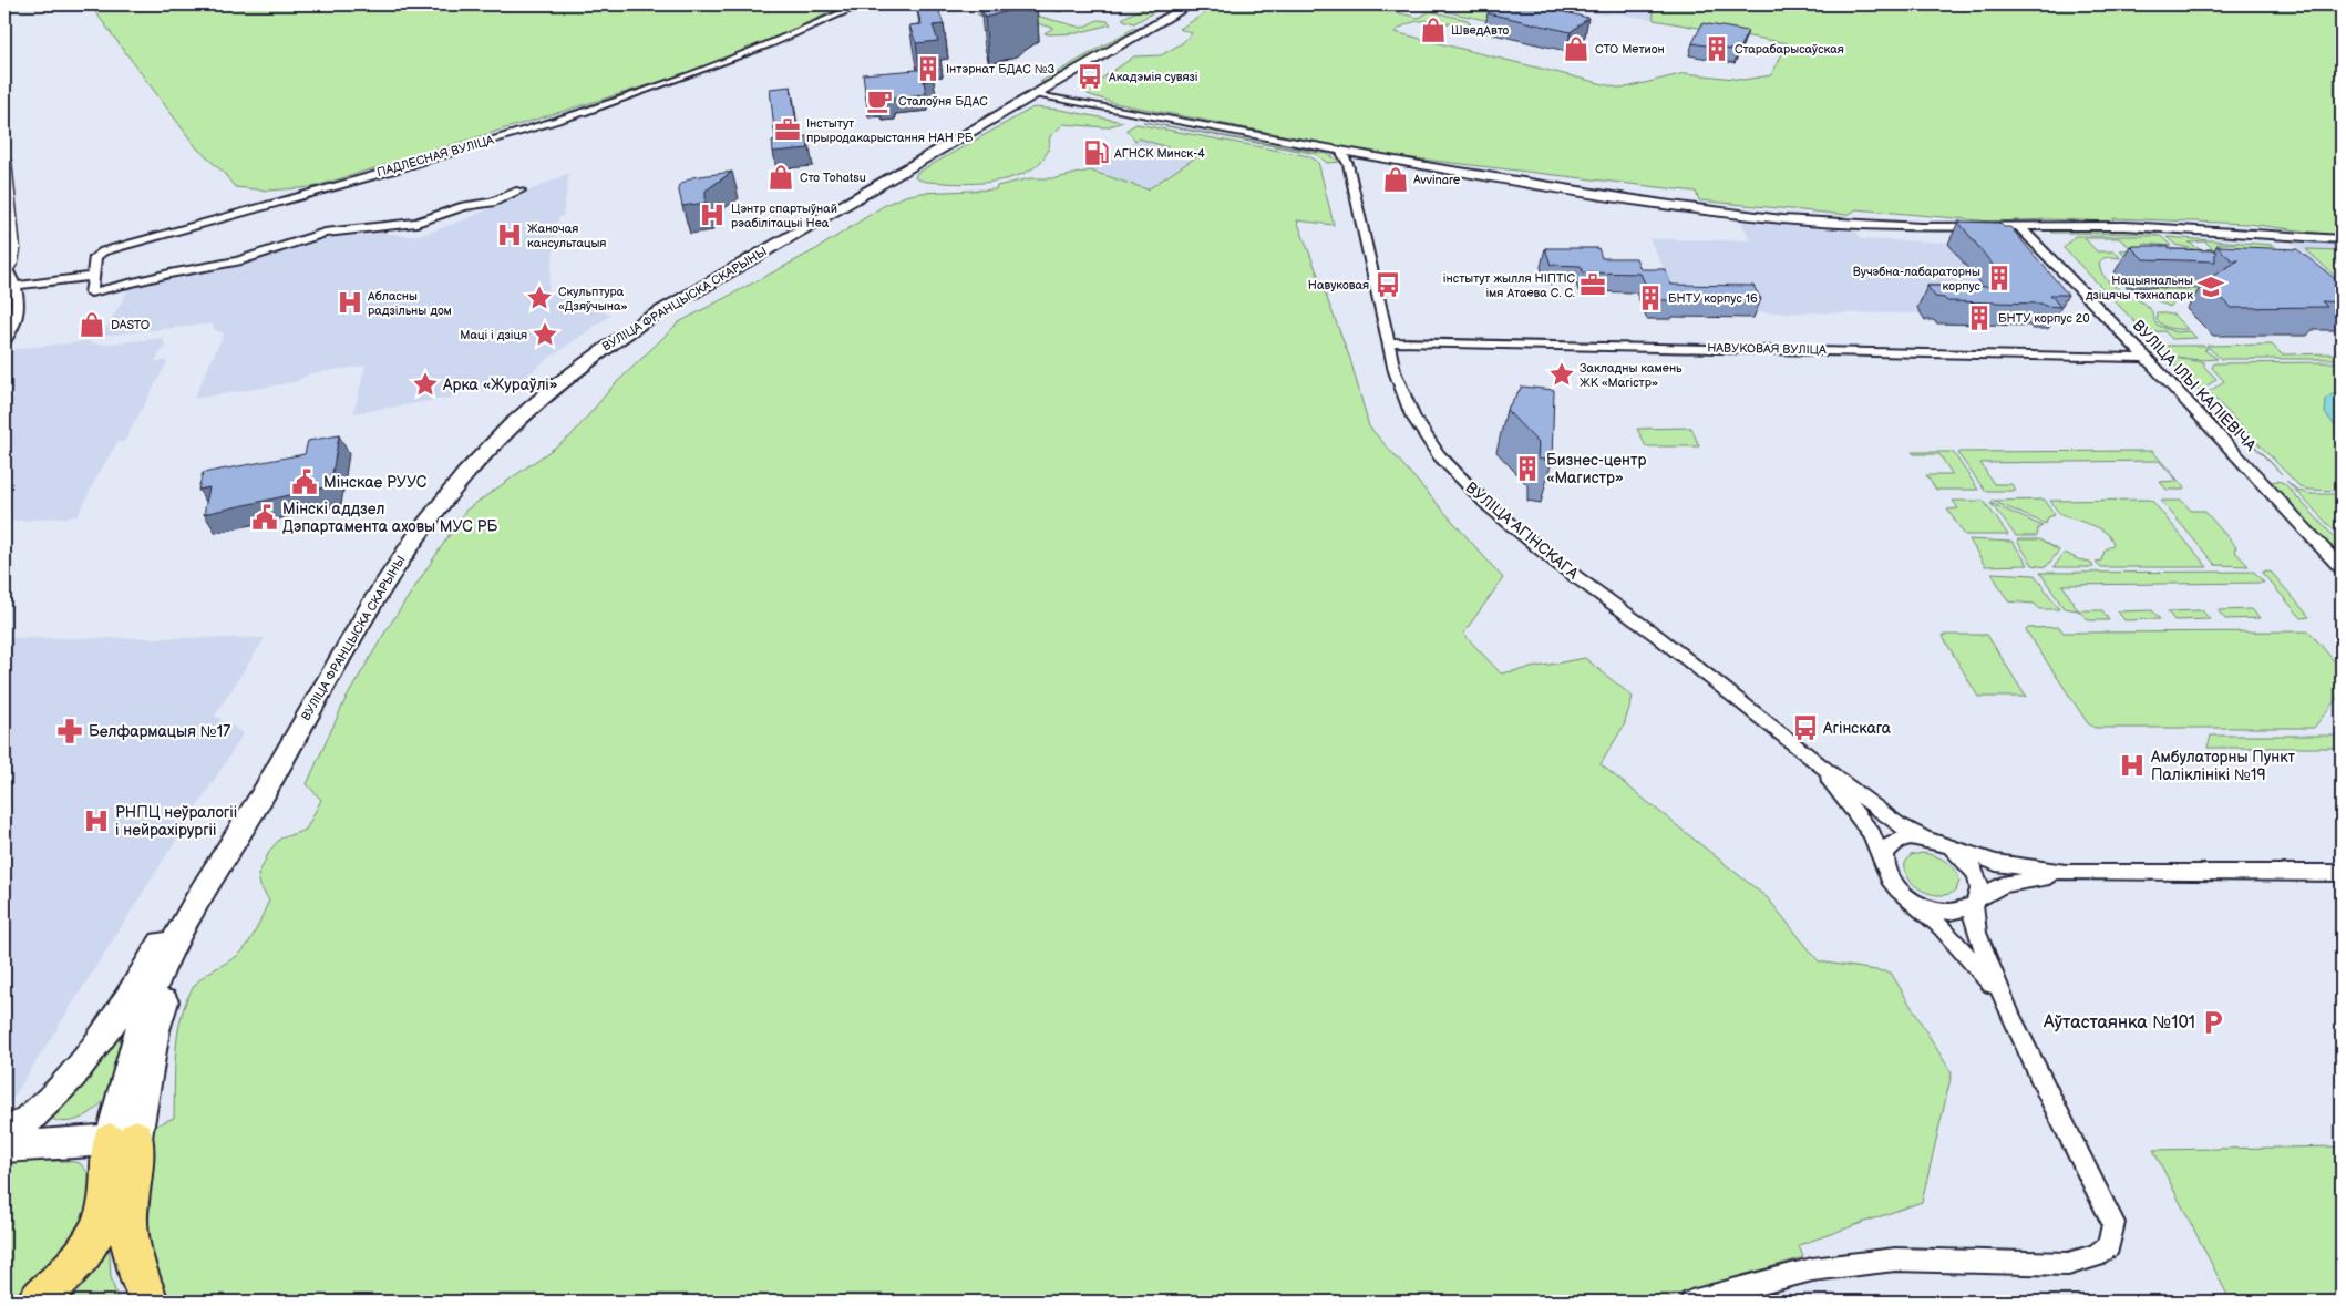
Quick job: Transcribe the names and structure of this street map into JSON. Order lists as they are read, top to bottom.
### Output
{
  "streets": {
    "main road": ["ВУЛІЦА ФРАНЦЫСКА СКАРЫНЫ"],
    "street": [
      "ПАДЛЕСНАЯ ВУЛІЦА",
      "НАВУКОВАЯ ВУЛІЦА",
      "ВУЛІЦА ІЛЬІ КАПІЕВІЧА",
      "ВУЛІЦА АГІНСКАГА"
    ]
  },
  "crossings": [
    ["НАВУКОВАЯ ВУЛІЦА", "ВУЛІЦА ІЛЬІ КАПІЕВІЧА"],
    ["НАВУКОВАЯ ВУЛІЦА", "ВУЛІЦА АГІНСКАГА"]
  ],
  "places": {
    "shop": [
      "ШведАвто",
      "СТО Метион",
      "Сто Tohatsu",
      "Avvinare",
      "DASTO"
    ],
    "building": [
      "Старабарысаўская",
      "Інтэрнат БДАС №3",
      "Вучэбна-лабараторны корпус",
      "БНТУ корпус 16",
      "БНТУ корпус 20",
      "Бизнес-центр «Магистр»"
    ],
    "bus stop": ["Акадэмія сувязі", "Навуковая", "Агінскага"],
    "cafe": ["Сталоўня БДАС"],
    "office": ["Інстытут прыродакарыстання НАН РБ", "інстытут жылля НІПТІС імя Атаева С. С."],
    "fuel station": ["АГНСК Минск-4"],
    "hospital": [
      "Цэнтр спартыўнай рэабілітацыі Неа",
      "Жаночая кансультацыя",
      "Абласны радзільны дом",
      "Амбулаторны Пункт Паліклінікі №19",
      "РНПЦ неўралогіі і нейрахірургіі"
    ],
    "school or university": ["Нацыянальны дзіцячы тэхнапарк"],
    "place": [
      "Скульптура «Дзяўчына»",
      "Маці і дзіця",
      "Закладны камень ЖК «Магістр»",
      "Арка «Жураўлі»"
    ],
    "public building": ["Мінскае РУУС", "Мінскі аддзел Дэпартамента аховы МУС РБ"],
    "pharmacy": ["Белфармацыя №17"],
    "parking": ["Аўтастаянка №101"]
  }
}
